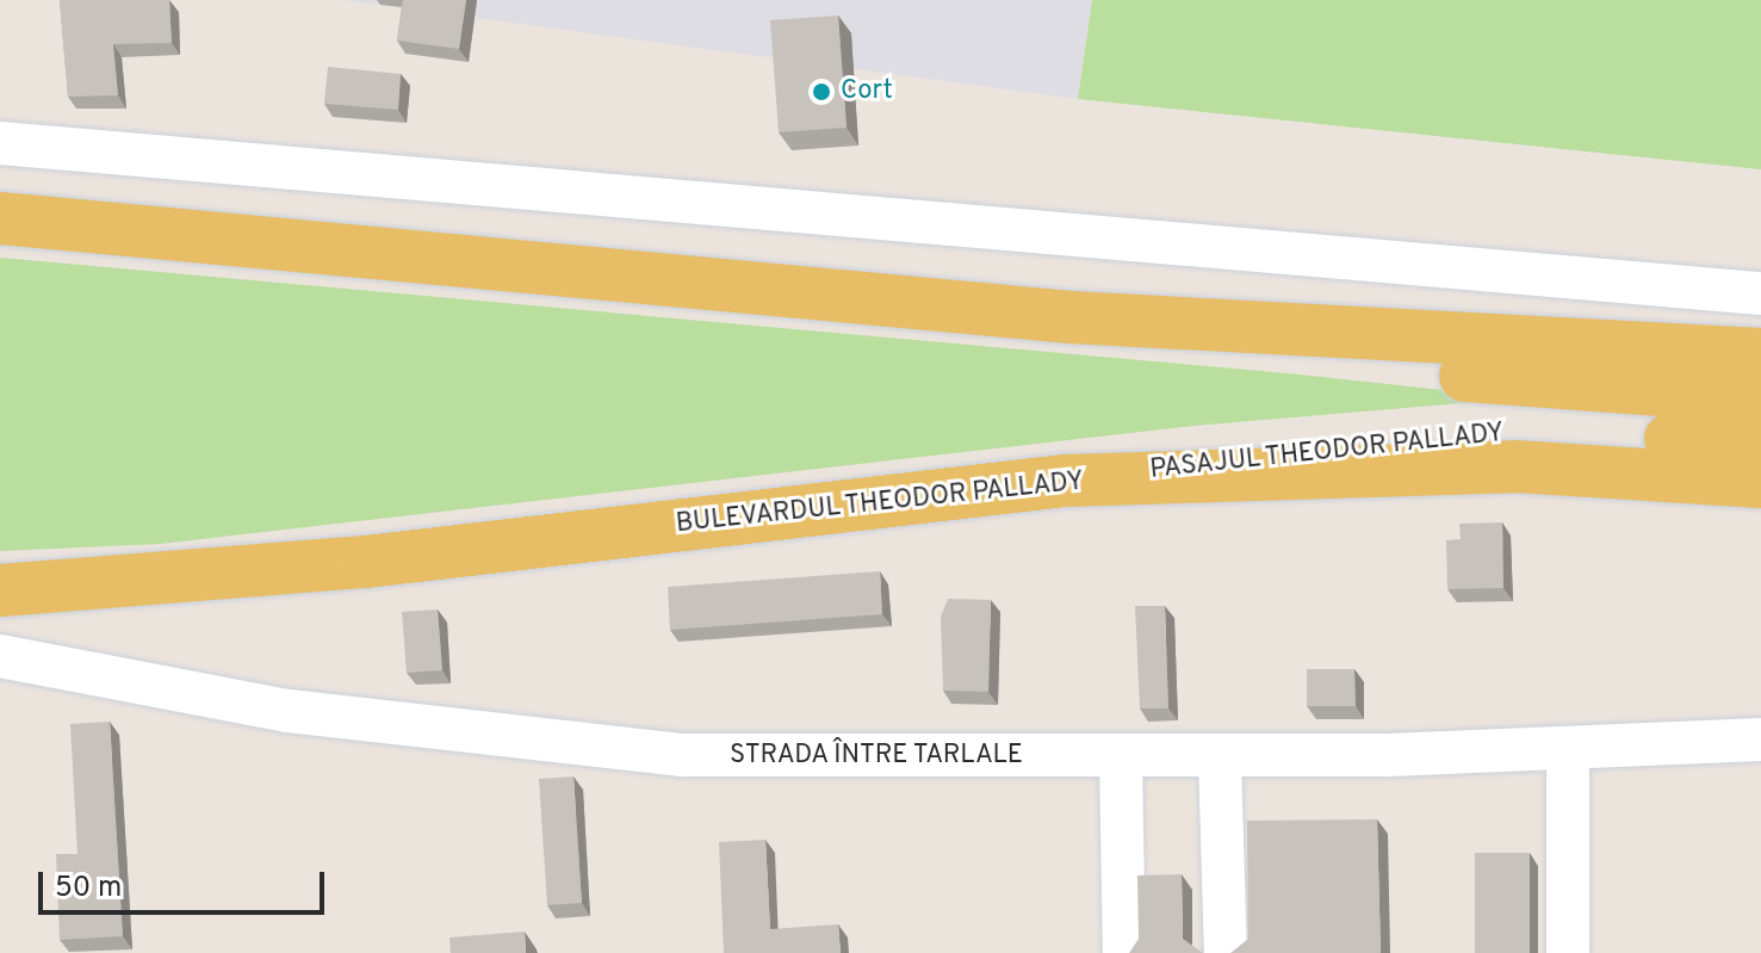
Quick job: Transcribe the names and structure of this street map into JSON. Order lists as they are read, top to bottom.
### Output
{
  "streets": {
    "main road": ["PASAJUL THEODOR PALLADY", "BULEVARDUL THEODOR PALLADY"],
    "street": ["STRADA ÎNTRE TARLALE"]
  },
  "crossings": [
    ["PASAJUL THEODOR PALLADY", "BULEVARDUL THEODOR PALLADY"]
  ],
  "places": ["Cort"],
  "scale_bar": "50 m"
}
